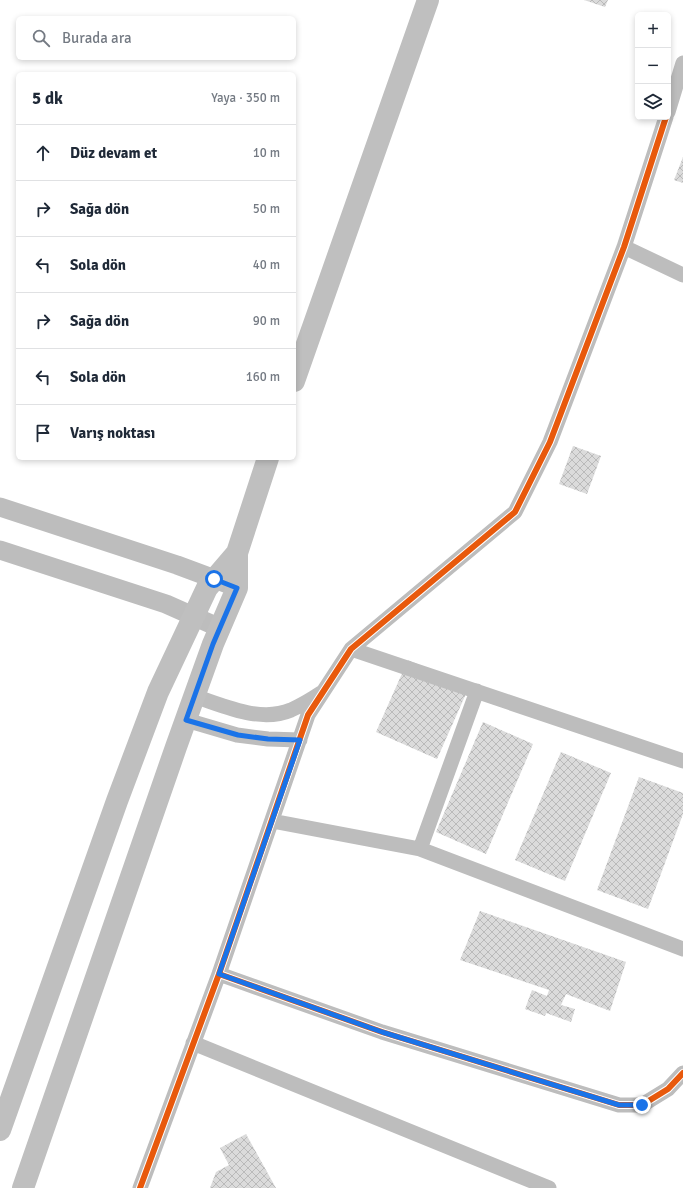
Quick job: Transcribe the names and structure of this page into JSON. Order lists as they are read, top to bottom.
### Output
{
  "page": {
    "map_buttons": ["+", "−"],
    "search": "Burada ara",
    "heading": ["5 dk", "Yaya · 350 m"],
    "list": [
      ["Düz devam et", "10 m"],
      ["Sağa dön", "50 m"],
      ["Sola dön", "40 m"],
      ["Sağa dön", "90 m"],
      ["Sola dön", "160 m"],
      "Varış noktası"
    ]
  }
}
